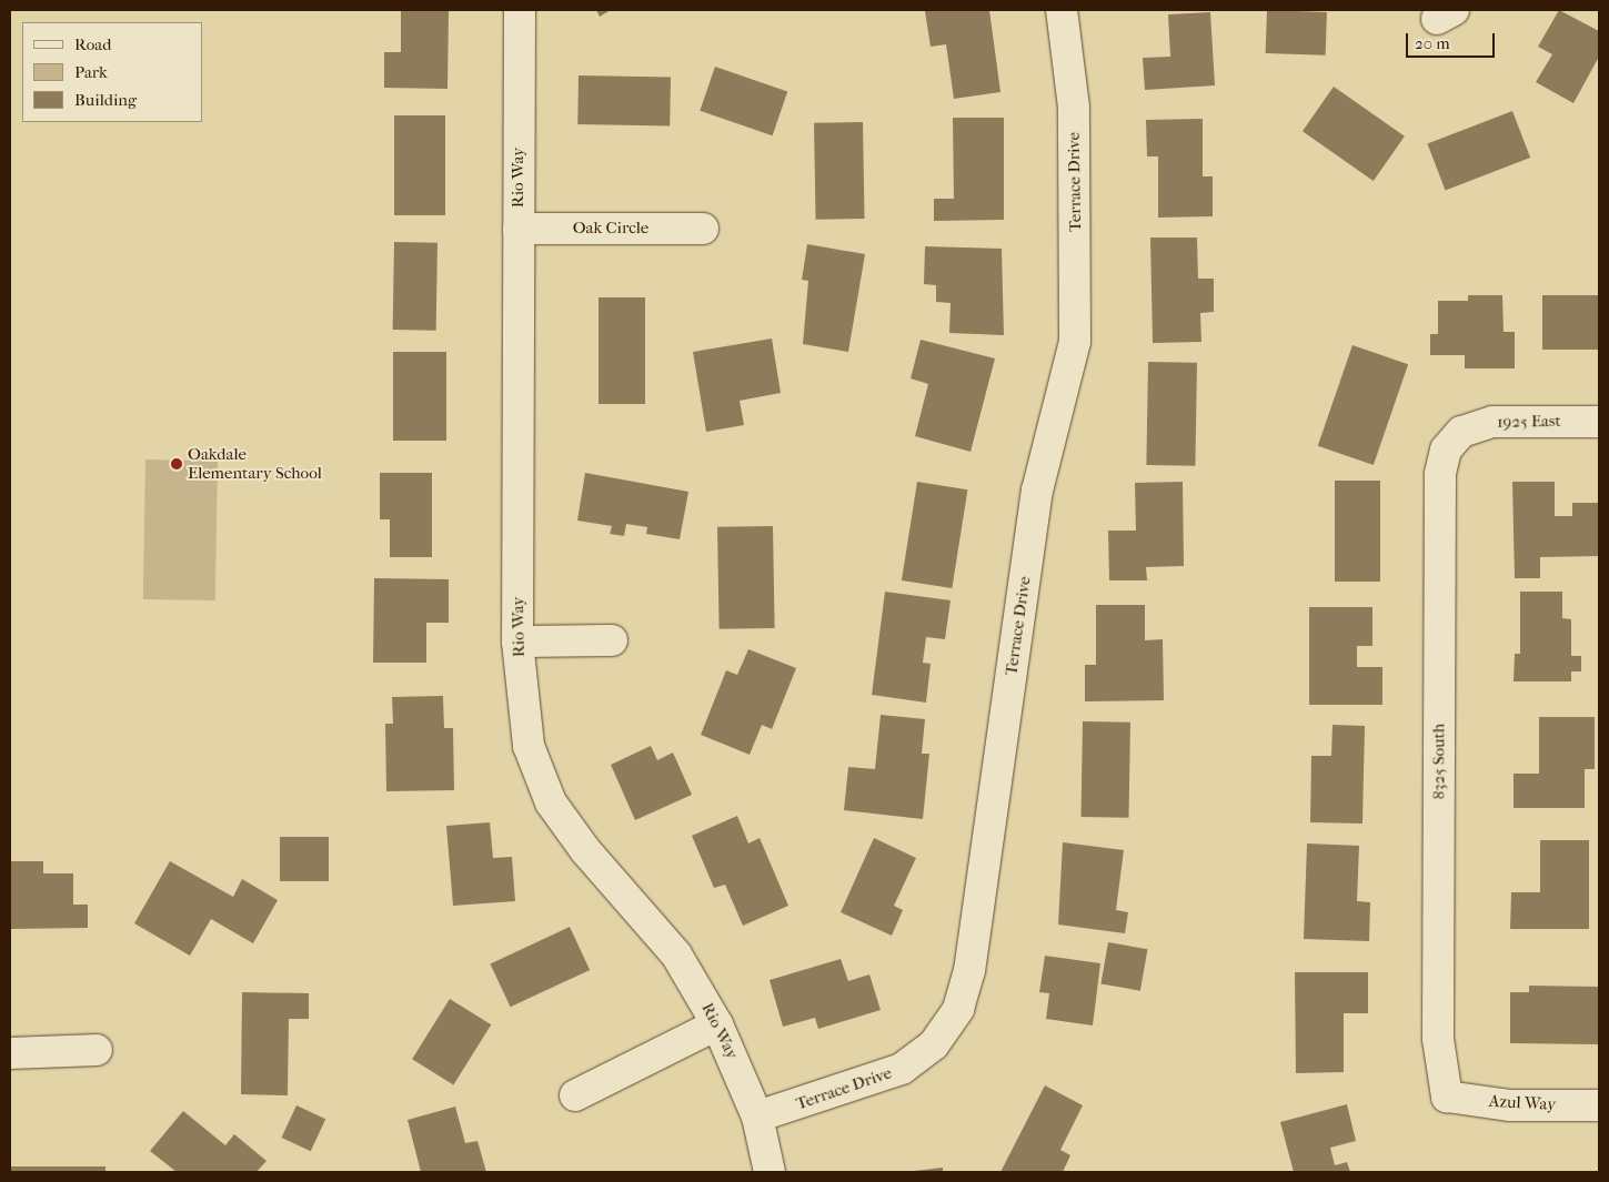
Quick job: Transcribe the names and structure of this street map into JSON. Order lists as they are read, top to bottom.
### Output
{
  "streets": {
    "street": [
      "Rio Way",
      "Terrace Drive",
      "Oak Circle",
      "1925 East",
      "8325 South",
      "Azul Way"
    ]
  },
  "crossings": [
    ["Rio Way", "Terrace Drive"],
    ["Rio Way", "Oak Circle"],
    ["1925 East", "8325 South"],
    ["8325 South", "Azul Way"]
  ],
  "places": ["Oakdale Elementary School"],
  "legend": ["Road", "Park", "Building"],
  "scale_bar": "20 m"
}
